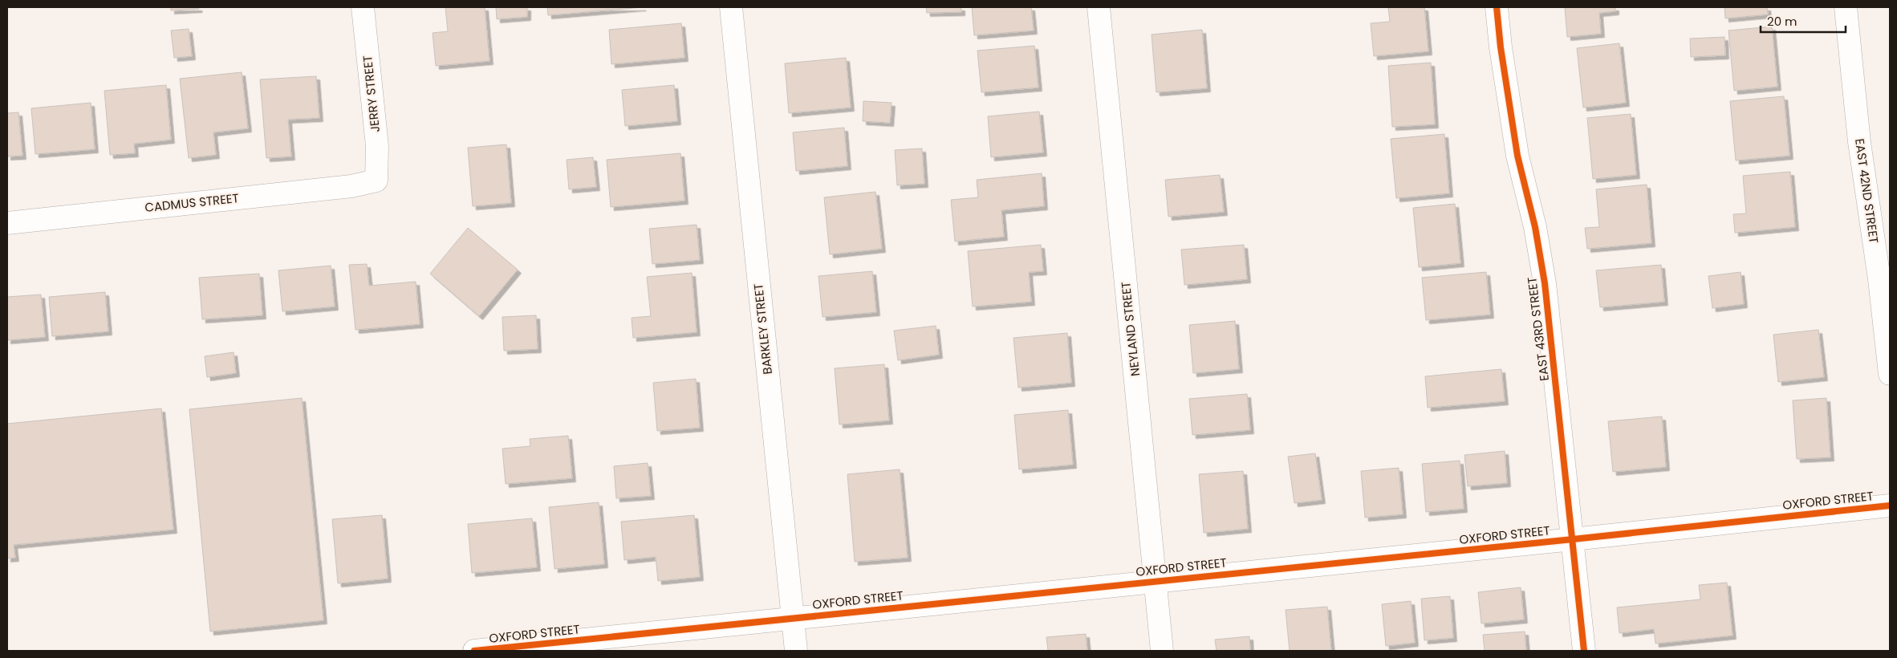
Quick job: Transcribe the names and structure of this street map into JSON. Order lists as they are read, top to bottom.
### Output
{
  "streets": {
    "street": [
      "JERRY STREET",
      "EAST 42ND STREET",
      "CADMUS STREET",
      "BARKLEY STREET",
      "NEYLAND STREET",
      "EAST 43RD STREET",
      "OXFORD STREET"
    ]
  },
  "crossings": [
    ["JERRY STREET", "CADMUS STREET"],
    ["BARKLEY STREET", "OXFORD STREET"],
    ["NEYLAND STREET", "OXFORD STREET"],
    ["EAST 43RD STREET", "OXFORD STREET"]
  ],
  "scale_bar": "20 m"
}
